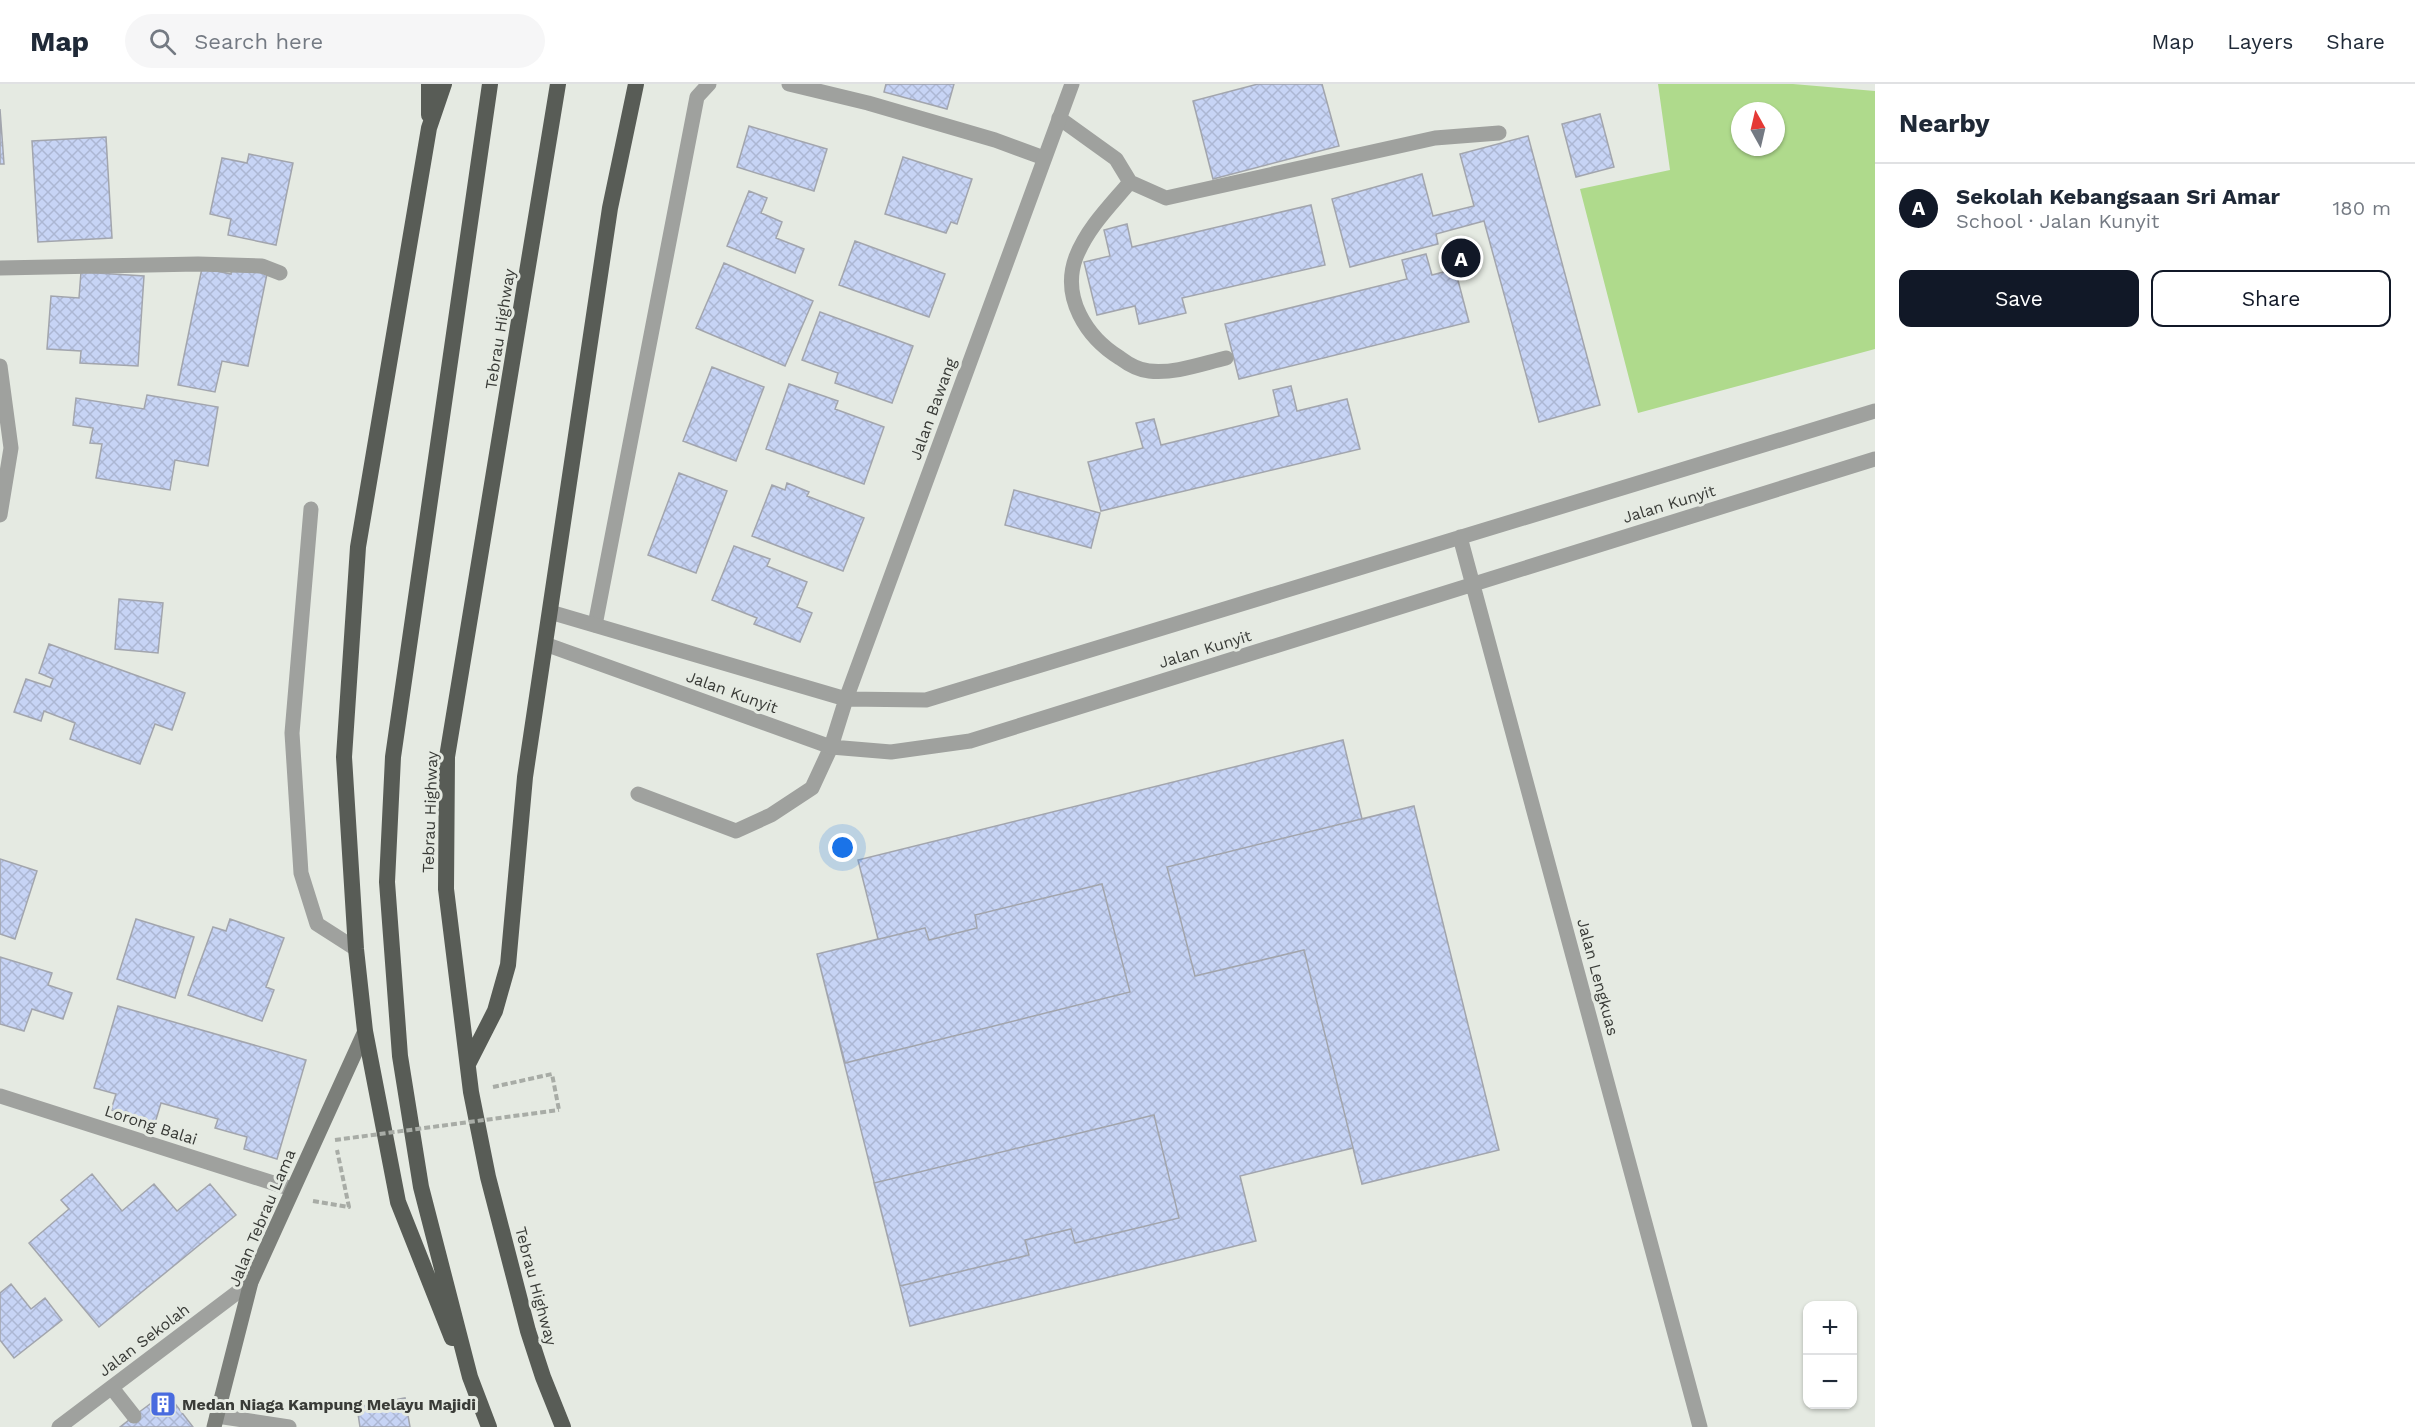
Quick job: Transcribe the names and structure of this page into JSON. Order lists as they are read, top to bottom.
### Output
{
  "streets": {
    "highway": ["Tebrau Highway"],
    "main road": ["Jalan Tebrau Lama"],
    "street": [
      "Jalan Bawang",
      "Jalan Kunyit",
      "Jalan Lengkuas",
      "Lorong Balai",
      "Jalan Sekolah"
    ]
  },
  "crossings": [
    ["Jalan Bawang", "Jalan Kunyit"],
    ["Jalan Kunyit", "Jalan Lengkuas"],
    ["Lorong Balai", "Jalan Tebrau Lama"],
    ["Jalan Tebrau Lama", "Jalan Sekolah"]
  ],
  "places": {
    "building": ["Medan Niaga Kampung Melayu Majidi"]
  },
  "north": "top",
  "page": {
    "header": "Map",
    "search": "Search here",
    "nav": ["Map", "Layers", "Share"],
    "heading": "Nearby",
    "list": [
      {
        "mark": "A",
        "name": "Sekolah Kebangsaan Sri Amar",
        "note": "School · Jalan Kunyit",
        "value": "180 m"
      }
    ],
    "pins": "A",
    "buttons": ["Save", "Share"],
    "map_buttons": ["+", "−"]
  }
}
